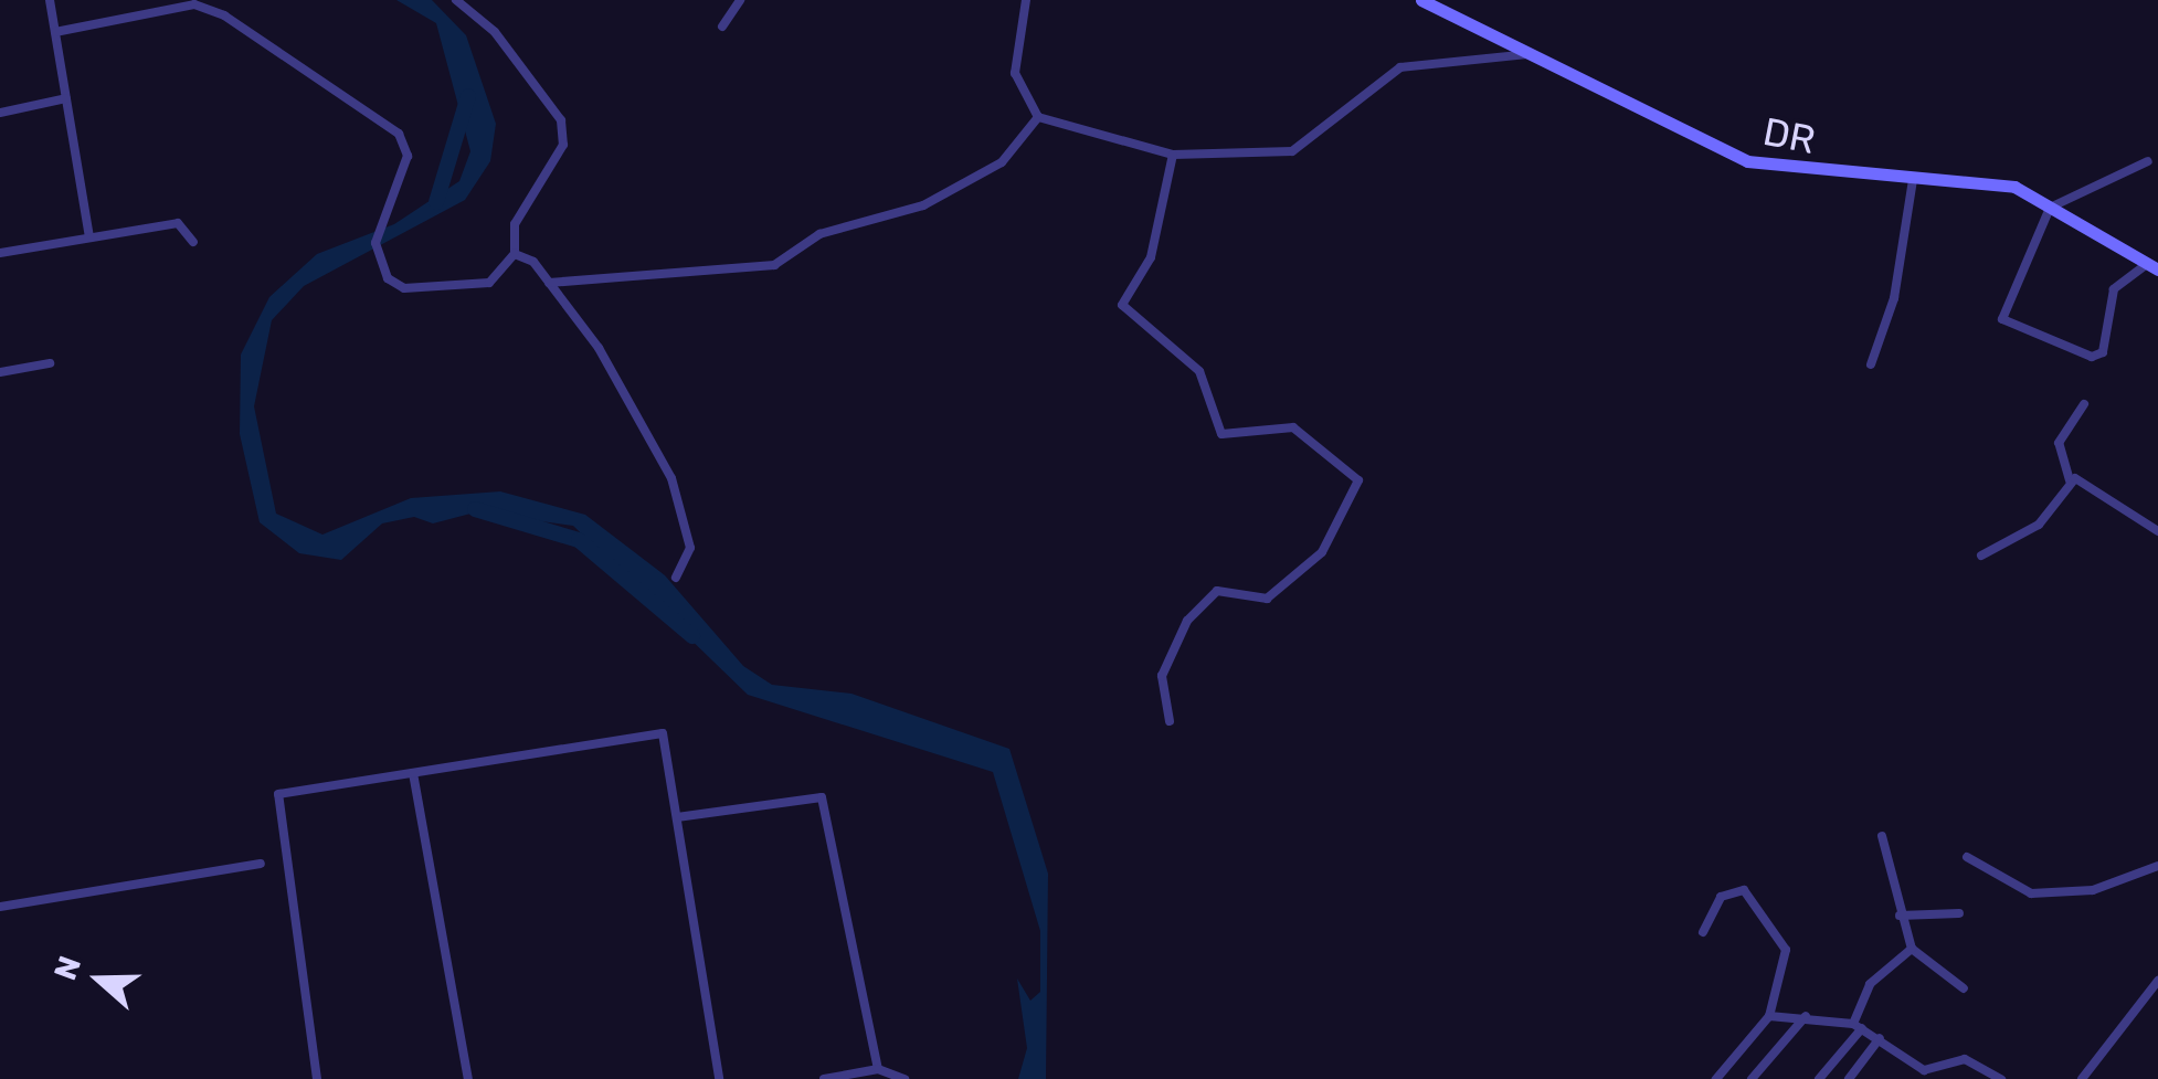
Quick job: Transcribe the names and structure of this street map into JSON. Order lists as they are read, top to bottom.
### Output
{
  "streets": {
    "main road": ["DR"]
  },
  "north": "left"
}
